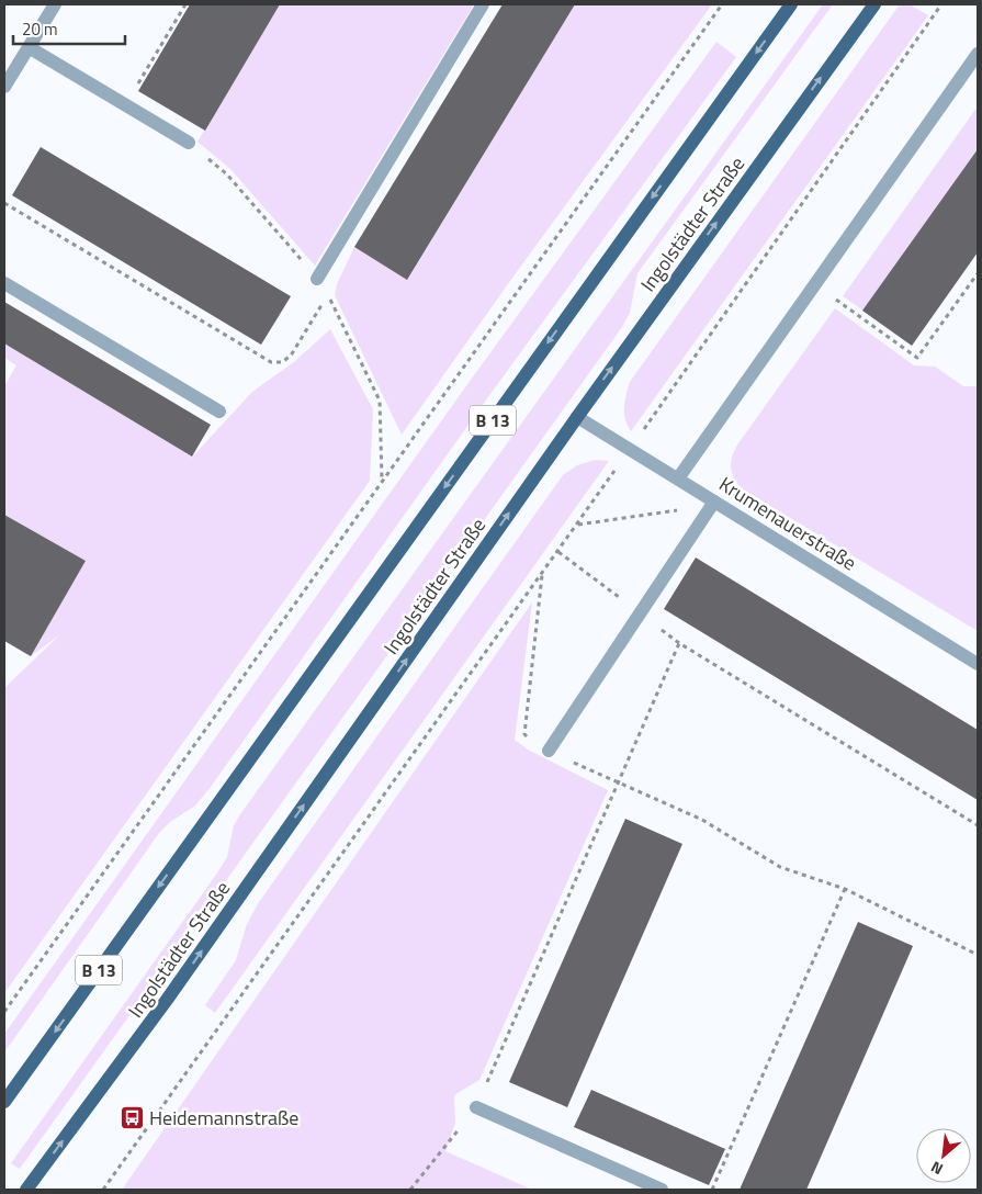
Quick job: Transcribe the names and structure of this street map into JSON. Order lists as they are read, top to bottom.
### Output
{
  "streets": {
    "main road": ["Ingolstädter Straße", "B 13"],
    "street": ["Krumenauerstraße"]
  },
  "crossings": [
    ["Ingolstädter Straße", "Krumenauerstraße"]
  ],
  "places": {
    "bus stop": ["Heidemannstraße"]
  },
  "scale_bar": "20 m",
  "north": "bottom left"
}
